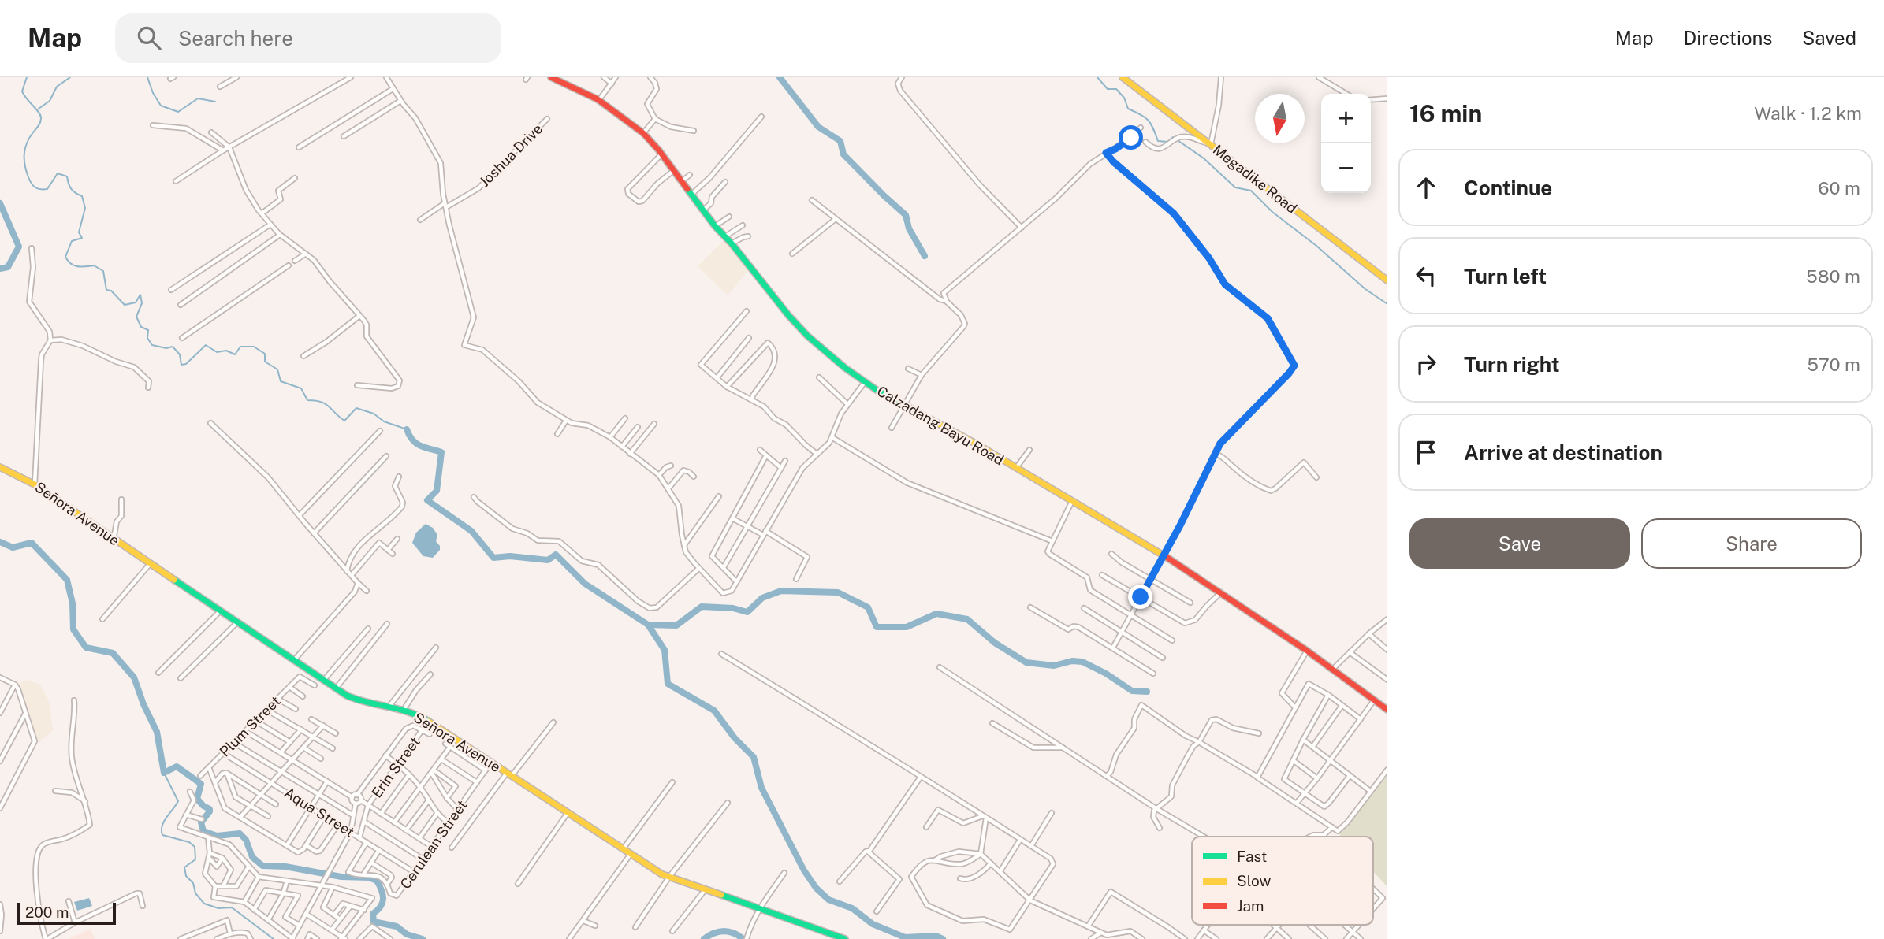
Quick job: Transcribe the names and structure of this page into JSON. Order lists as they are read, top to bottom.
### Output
{
  "streets": {
    "street": [
      "Joshua Drive",
      "Megadike Road",
      "Calzadang Bayu Road",
      "Señora Avenue",
      "Plum Street",
      "Erin Street",
      "Aqua Street",
      "Cerulean Street"
    ]
  },
  "crossings": [
    ["Plum Street", "Aqua Street"],
    ["Erin Street", "Aqua Street"],
    ["Aqua Street", "Cerulean Street"]
  ],
  "legend": ["Fast", "Slow", "Jam"],
  "scale_bar": "200 m",
  "north": "bottom",
  "page": {
    "header": "Map",
    "search": "Search here",
    "nav": ["Map", "Directions", "Saved"],
    "heading": ["16 min", "Walk · 1.2 km"],
    "map_buttons": ["+", "−"],
    "list": [
      ["Continue", "60 m"],
      ["Turn left", "580 m"],
      ["Turn right", "570 m"],
      "Arrive at destination"
    ],
    "buttons": ["Save", "Share"],
    "scale": "200 m"
  }
}
